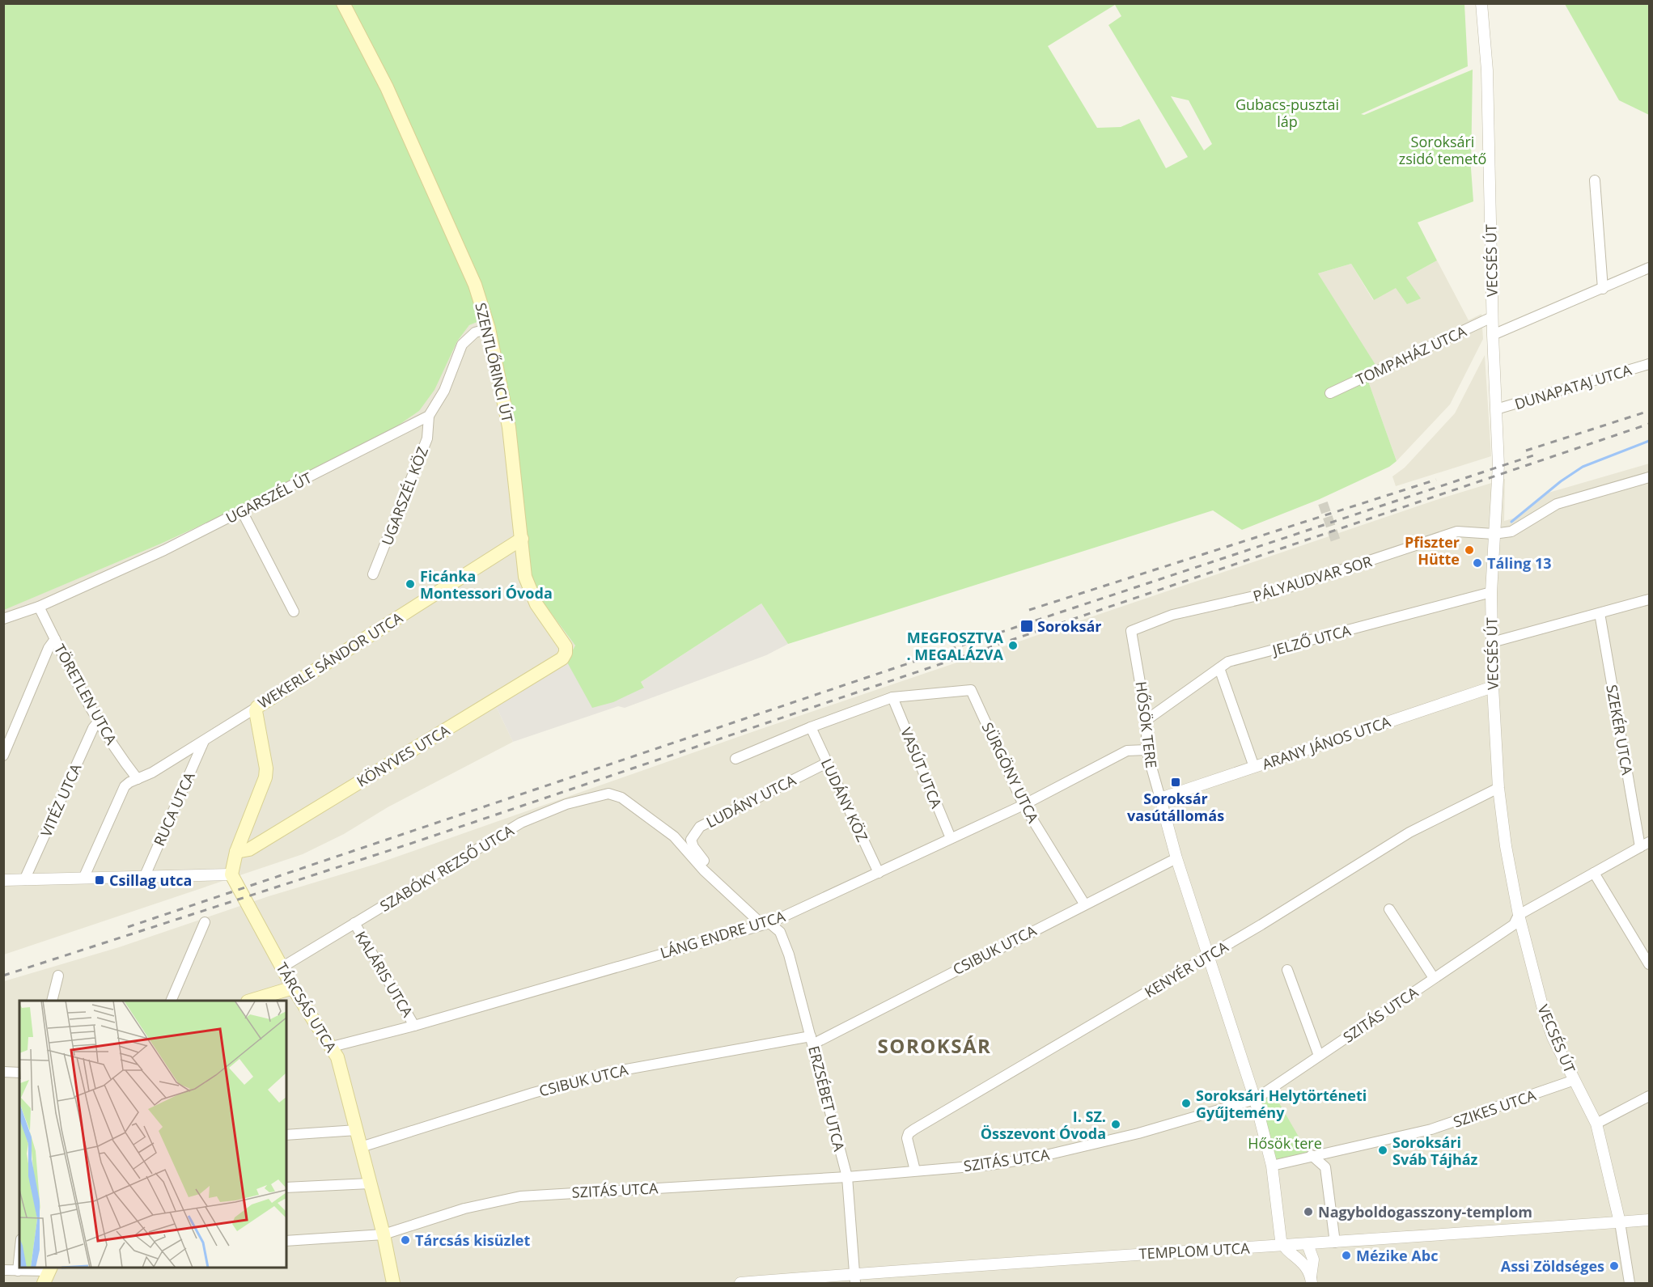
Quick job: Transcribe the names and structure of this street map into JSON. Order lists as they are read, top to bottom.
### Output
{
  "streets": {
    "main road": [
      "SZENTLŐRINCI ÚT",
      "WEKERLE SÁNDOR UTCA",
      "KÖNYVES UTCA",
      "TÁRCSÁS UTCA"
    ],
    "street": [
      "VECSÉS ÚT",
      "TOMPAHÁZ UTCA",
      "DUNAPATAJ UTCA",
      "UGARSZÉL KÖZ",
      "UGARSZÉL ÚT",
      "PÁLYAUDVAR SOR",
      "JELZŐ UTCA",
      "TÖRETLEN UTCA",
      "HŐSÖK TERE",
      "SZEKÉR UTCA",
      "ARANY JÁNOS UTCA",
      "VASÚT UTCA",
      "SÜRGÖNY UTCA",
      "VITÉZ UTCA",
      "LUDÁNY KÖZ",
      "LUDÁNY UTCA",
      "RUCA UTCA",
      "SZABÓKY REZSŐ UTCA",
      "LÁNG ENDRE UTCA",
      "CSIBUK UTCA",
      "KENYÉR UTCA",
      "KALÁRIS UTCA",
      "SZITÁS UTCA",
      "ERZSÉBET UTCA",
      "SZIKES UTCA",
      "TEMPLOM UTCA"
    ]
  },
  "crossings": [
    ["VECSÉS ÚT", "TOMPAHÁZ UTCA"],
    ["VECSÉS ÚT", "DUNAPATAJ UTCA"],
    ["VECSÉS ÚT", "PÁLYAUDVAR SOR"],
    ["VECSÉS ÚT", "JELZŐ UTCA"],
    ["VECSÉS ÚT", "ARANY JÁNOS UTCA"],
    ["VECSÉS ÚT", "KENYÉR UTCA"],
    ["VECSÉS ÚT", "SZITÁS UTCA"],
    ["VECSÉS ÚT", "SZIKES UTCA"],
    ["VECSÉS ÚT", "TEMPLOM UTCA"],
    ["SZENTLŐRINCI ÚT", "WEKERLE SÁNDOR UTCA"],
    ["SZENTLŐRINCI ÚT", "KÖNYVES UTCA"],
    ["UGARSZÉL KÖZ", "UGARSZÉL ÚT"],
    ["UGARSZÉL ÚT", "TÖRETLEN UTCA"],
    ["PÁLYAUDVAR SOR", "HŐSÖK TERE"],
    ["JELZŐ UTCA", "HŐSÖK TERE"],
    ["WEKERLE SÁNDOR UTCA", "TÖRETLEN UTCA"],
    ["WEKERLE SÁNDOR UTCA", "RUCA UTCA"],
    ["TÖRETLEN UTCA", "VITÉZ UTCA"],
    ["HŐSÖK TERE", "ARANY JÁNOS UTCA"],
    ["HŐSÖK TERE", "LÁNG ENDRE UTCA"],
    ["HŐSÖK TERE", "CSIBUK UTCA"],
    ["HŐSÖK TERE", "KENYÉR UTCA"],
    ["HŐSÖK TERE", "SZITÁS UTCA"],
    ["HŐSÖK TERE", "SZIKES UTCA"],
    ["HŐSÖK TERE", "TEMPLOM UTCA"],
    ["SZEKÉR UTCA", "SZITÁS UTCA"],
    ["VASÚT UTCA", "SÜRGÖNY UTCA"],
    ["VASÚT UTCA", "LÁNG ENDRE UTCA"],
    ["SÜRGÖNY UTCA", "LÁNG ENDRE UTCA"],
    ["SÜRGÖNY UTCA", "CSIBUK UTCA"],
    ["LUDÁNY KÖZ", "LUDÁNY UTCA"],
    ["LUDÁNY KÖZ", "LÁNG ENDRE UTCA"],
    ["LUDÁNY UTCA", "ERZSÉBET UTCA"],
    ["SZABÓKY REZSŐ UTCA", "KALÁRIS UTCA"],
    ["SZABÓKY REZSŐ UTCA", "TÁRCSÁS UTCA"],
    ["SZABÓKY REZSŐ UTCA", "ERZSÉBET UTCA"],
    ["LÁNG ENDRE UTCA", "KALÁRIS UTCA"],
    ["LÁNG ENDRE UTCA", "TÁRCSÁS UTCA"],
    ["LÁNG ENDRE UTCA", "ERZSÉBET UTCA"],
    ["CSIBUK UTCA", "TÁRCSÁS UTCA"],
    ["CSIBUK UTCA", "ERZSÉBET UTCA"],
    ["KENYÉR UTCA", "SZITÁS UTCA"],
    ["TÁRCSÁS UTCA", "SZITÁS UTCA"],
    ["SZITÁS UTCA", "ERZSÉBET UTCA"],
    ["ERZSÉBET UTCA", "TEMPLOM UTCA"]
  ],
  "districts": ["SOROKSÁR"],
  "parks": ["Gubacs-pusztai láp", "Soroksári zsidó temető", "Hősök tere"],
  "places": {
    "other": [
      "Pfiszter Hütte",
      "Táling 13",
      "Ficánka Montessori Óvoda",
      "MEGFOSZTVA . MEGALÁZVA",
      "Soroksári Helytörténeti Gyűjtemény",
      "I. SZ. Összevont Óvoda",
      "Soroksári Sváb Tájház",
      "Nagyboldogasszony-templom",
      "Tárcsás kisüzlet",
      "Mézike Abc",
      "Assi Zöldséges"
    ],
    "transit": ["Soroksár", "Soroksár vasútállomás", "Csillag utca"]
  }
}
